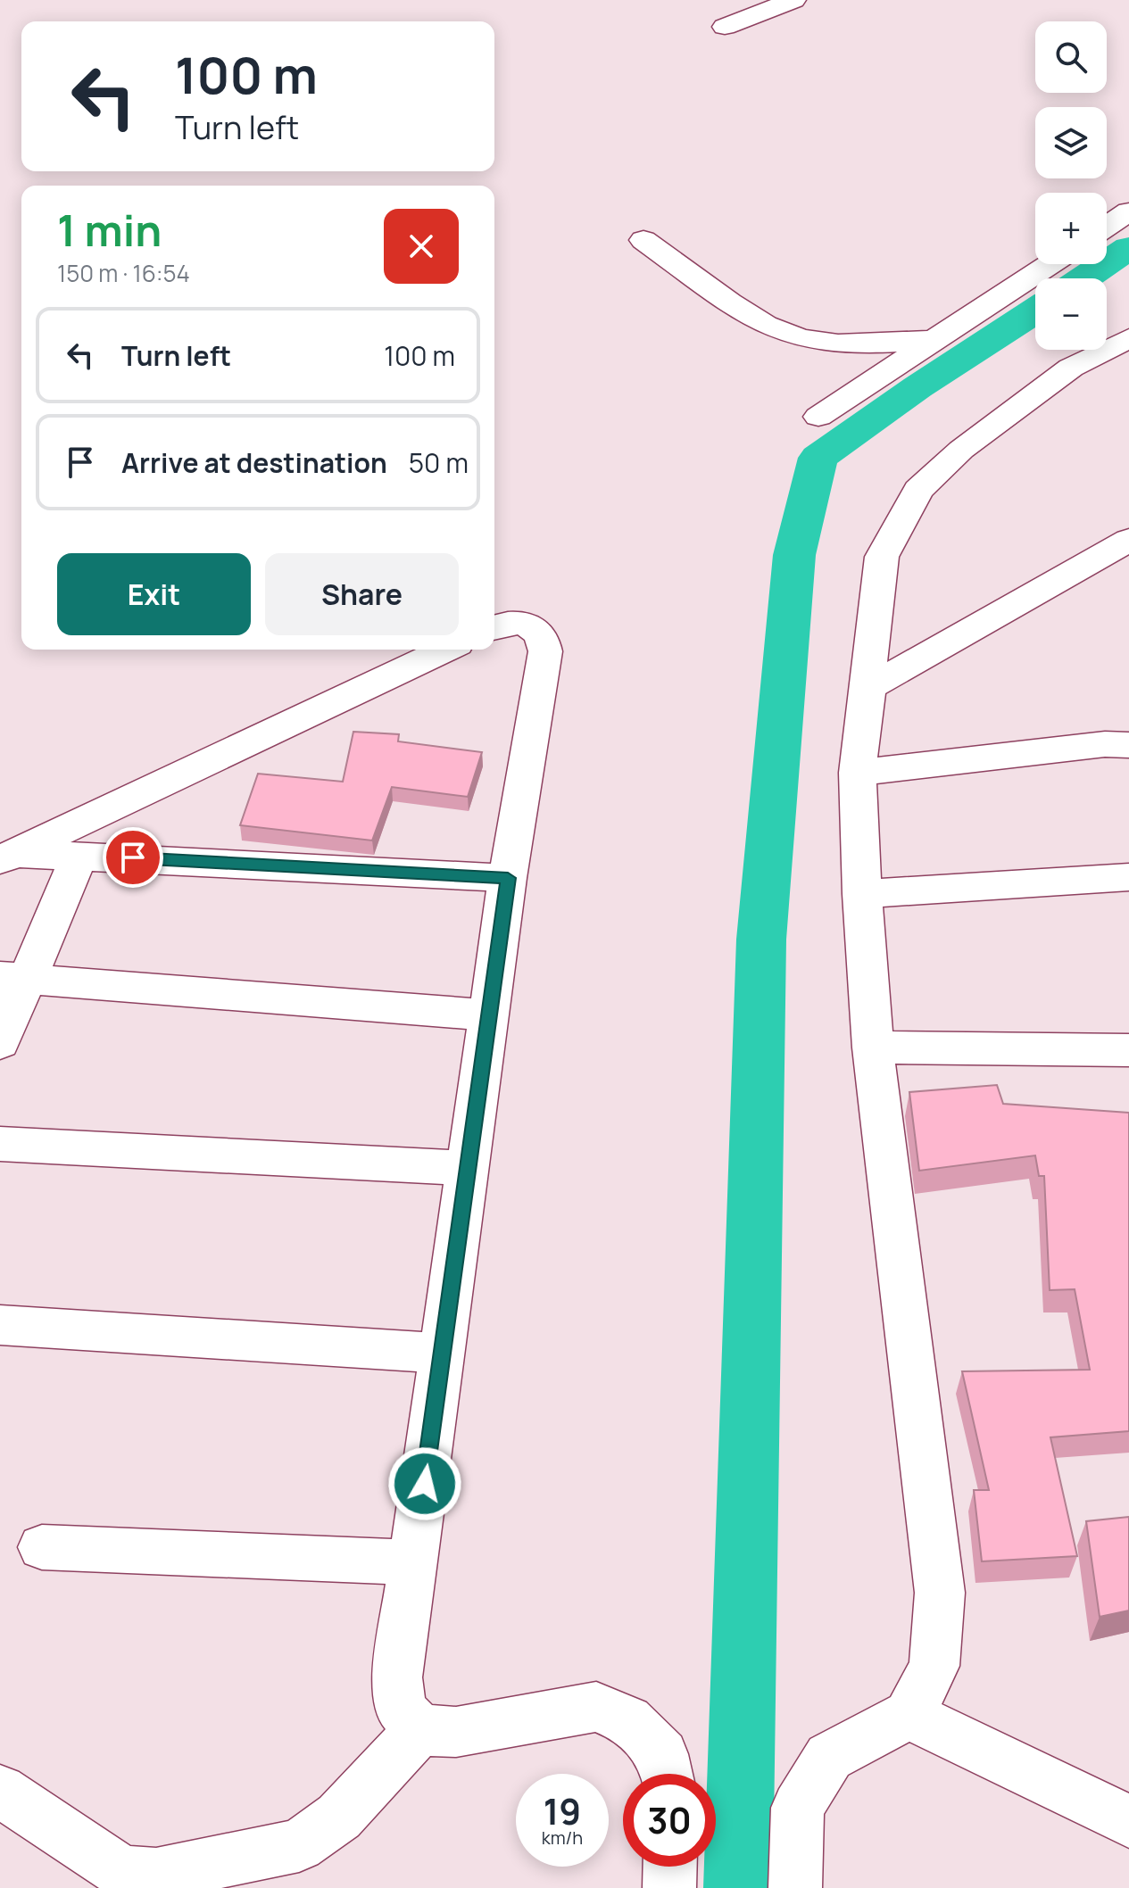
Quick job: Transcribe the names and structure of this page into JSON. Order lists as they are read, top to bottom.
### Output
{
  "page": {
    "map_buttons": ["+", "−"],
    "turn": ["100 m", "Turn left"],
    "heading": ["1 min", "150 m · 16:54"],
    "list": [
      {
        "name": "Turn left",
        "value": "100 m"
      },
      {
        "name": "Arrive at destination",
        "value": "50 m"
      }
    ],
    "buttons": ["Exit", "Share"],
    "speed": "19 km/h",
    "limit": "30"
  }
}
